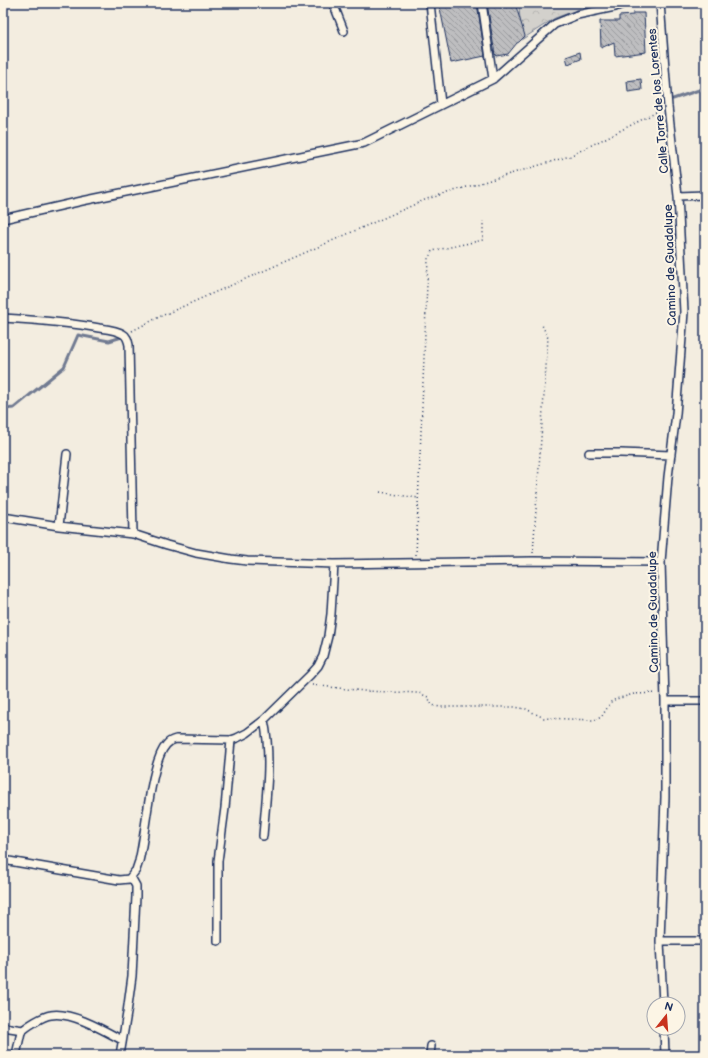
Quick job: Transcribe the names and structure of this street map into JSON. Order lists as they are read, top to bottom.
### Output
{
  "streets": {
    "street": ["Calle Torre de los Lorentes", "Camino de Guadalupe"]
  },
  "crossings": [
    ["Calle Torre de los Lorentes", "Camino de Guadalupe"]
  ],
  "north": "top"
}
